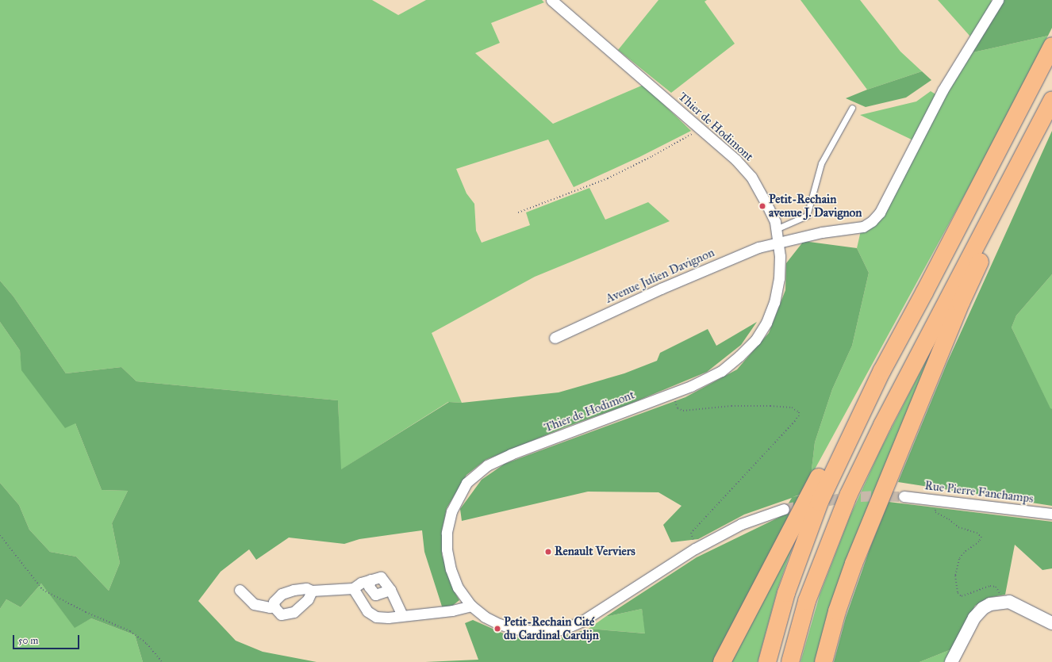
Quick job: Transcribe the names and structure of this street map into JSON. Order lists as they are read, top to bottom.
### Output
{
  "streets": {
    "street": ["Thier de Hodimont", "Avenue Julien Davignon", "Rue Pierre Fanchamps"]
  },
  "crossings": [
    ["Thier de Hodimont", "Avenue Julien Davignon"]
  ],
  "places": ["Petit-Rechain avenue J. Davignon", "Renault Verviers", "Petit-Rechain Cité du Cardinal Cardijn"],
  "scale_bar": "50 m"
}
